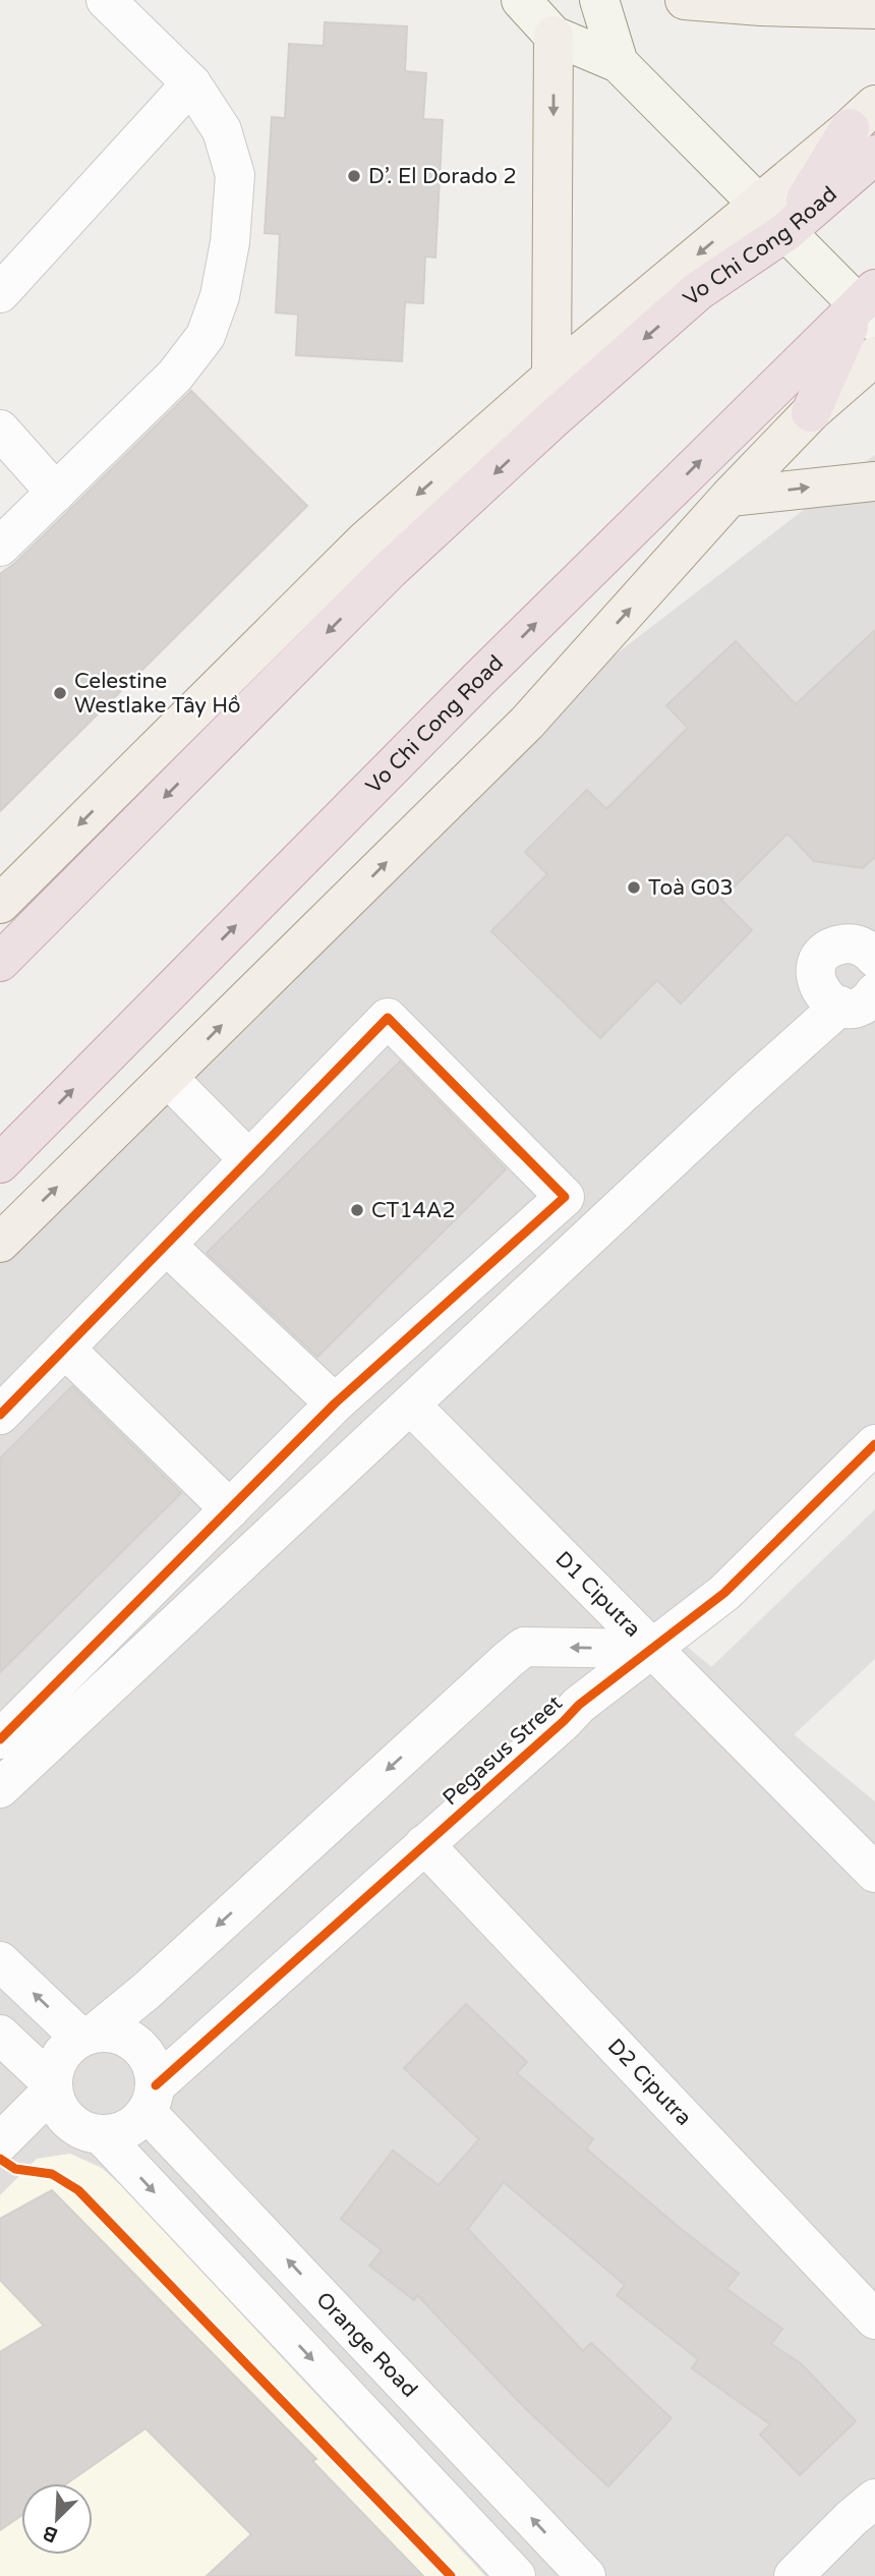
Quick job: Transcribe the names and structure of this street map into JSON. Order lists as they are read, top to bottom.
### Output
{
  "streets": {
    "highway": ["Vo Chi Cong Road"],
    "street": [
      "D1 Ciputra",
      "Pegasus Street",
      "D2 Ciputra",
      "Orange Road"
    ]
  },
  "crossings": [
    ["D1 Ciputra", "Pegasus Street"],
    ["Pegasus Street", "D2 Ciputra"],
    ["Pegasus Street", "Orange Road"]
  ],
  "places": [
    "D’. El Dorado 2",
    "Celestine Westlake Tây Hồ",
    "Toà G03",
    "CT14A2"
  ],
  "north": "bottom left"
}
